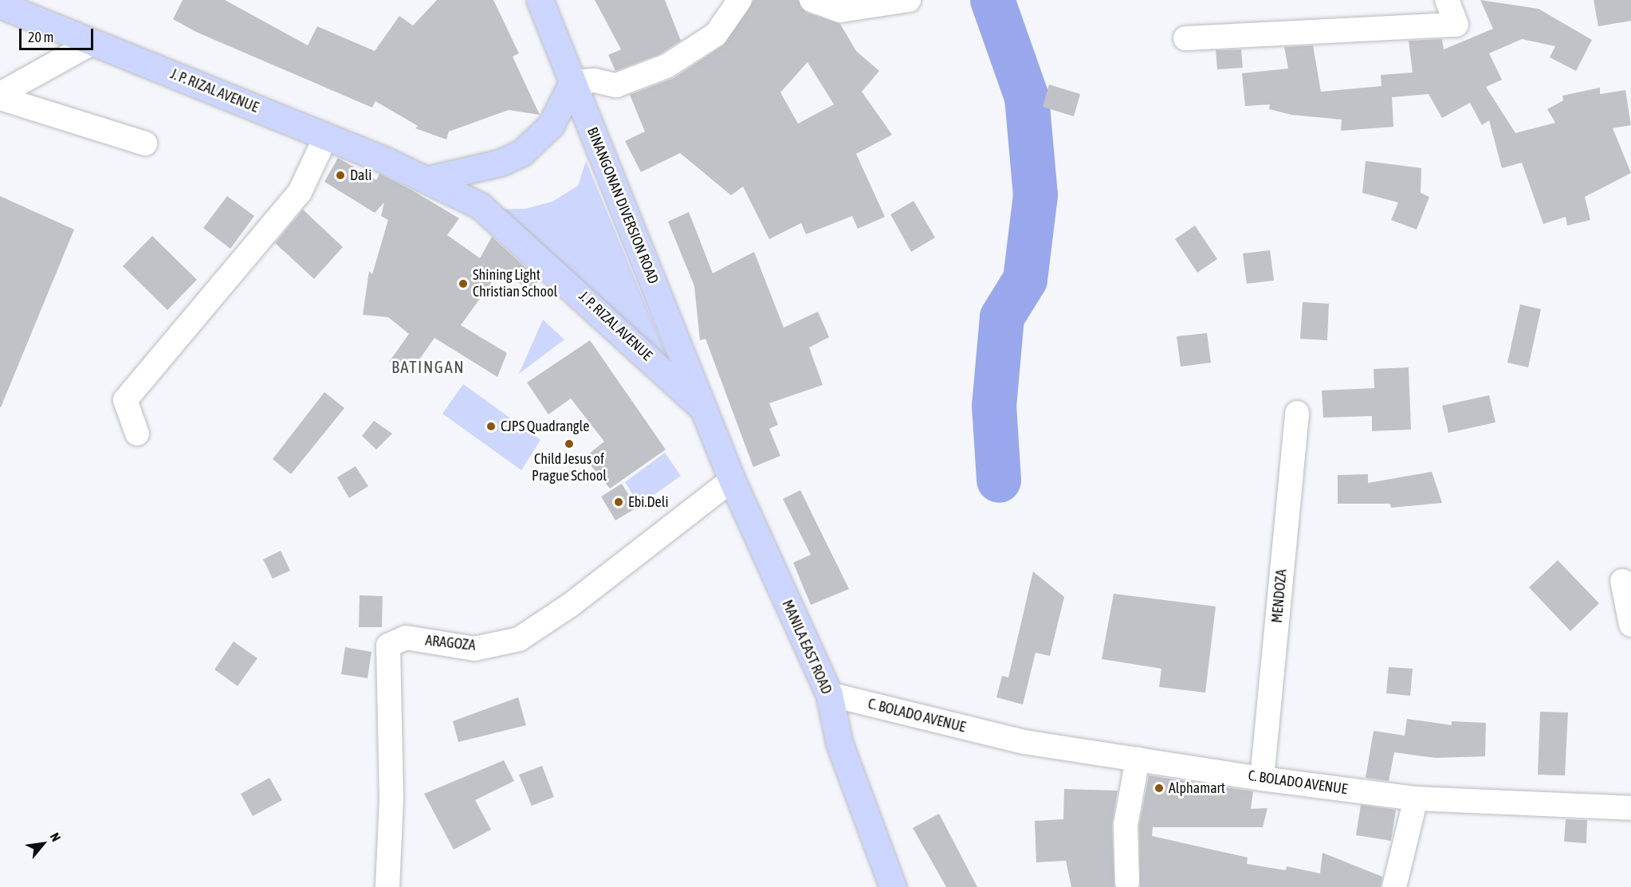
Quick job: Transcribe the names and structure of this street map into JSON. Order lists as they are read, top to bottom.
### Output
{
  "streets": {
    "main road": ["J. P. RIZAL AVENUE", "BINANGONAN DIVERSION ROAD", "MANILA EAST ROAD"],
    "street": ["MENDOZA", "ARAGOZA", "C. BOLADO AVENUE"]
  },
  "crossings": [
    ["J. P. RIZAL AVENUE", "BINANGONAN DIVERSION ROAD"],
    ["J. P. RIZAL AVENUE", "MANILA EAST ROAD"],
    ["BINANGONAN DIVERSION ROAD", "MANILA EAST ROAD"],
    ["MENDOZA", "C. BOLADO AVENUE"],
    ["ARAGOZA", "MANILA EAST ROAD"],
    ["MANILA EAST ROAD", "C. BOLADO AVENUE"]
  ],
  "districts": ["BATINGAN"],
  "places": [
    "Dali",
    "Shining Light Christian School",
    "CJPS Quadrangle",
    "Child Jesus of Prague School",
    "Ebi.Deli",
    "Alphamart"
  ],
  "scale_bar": "20 m",
  "north": "top right"
}
